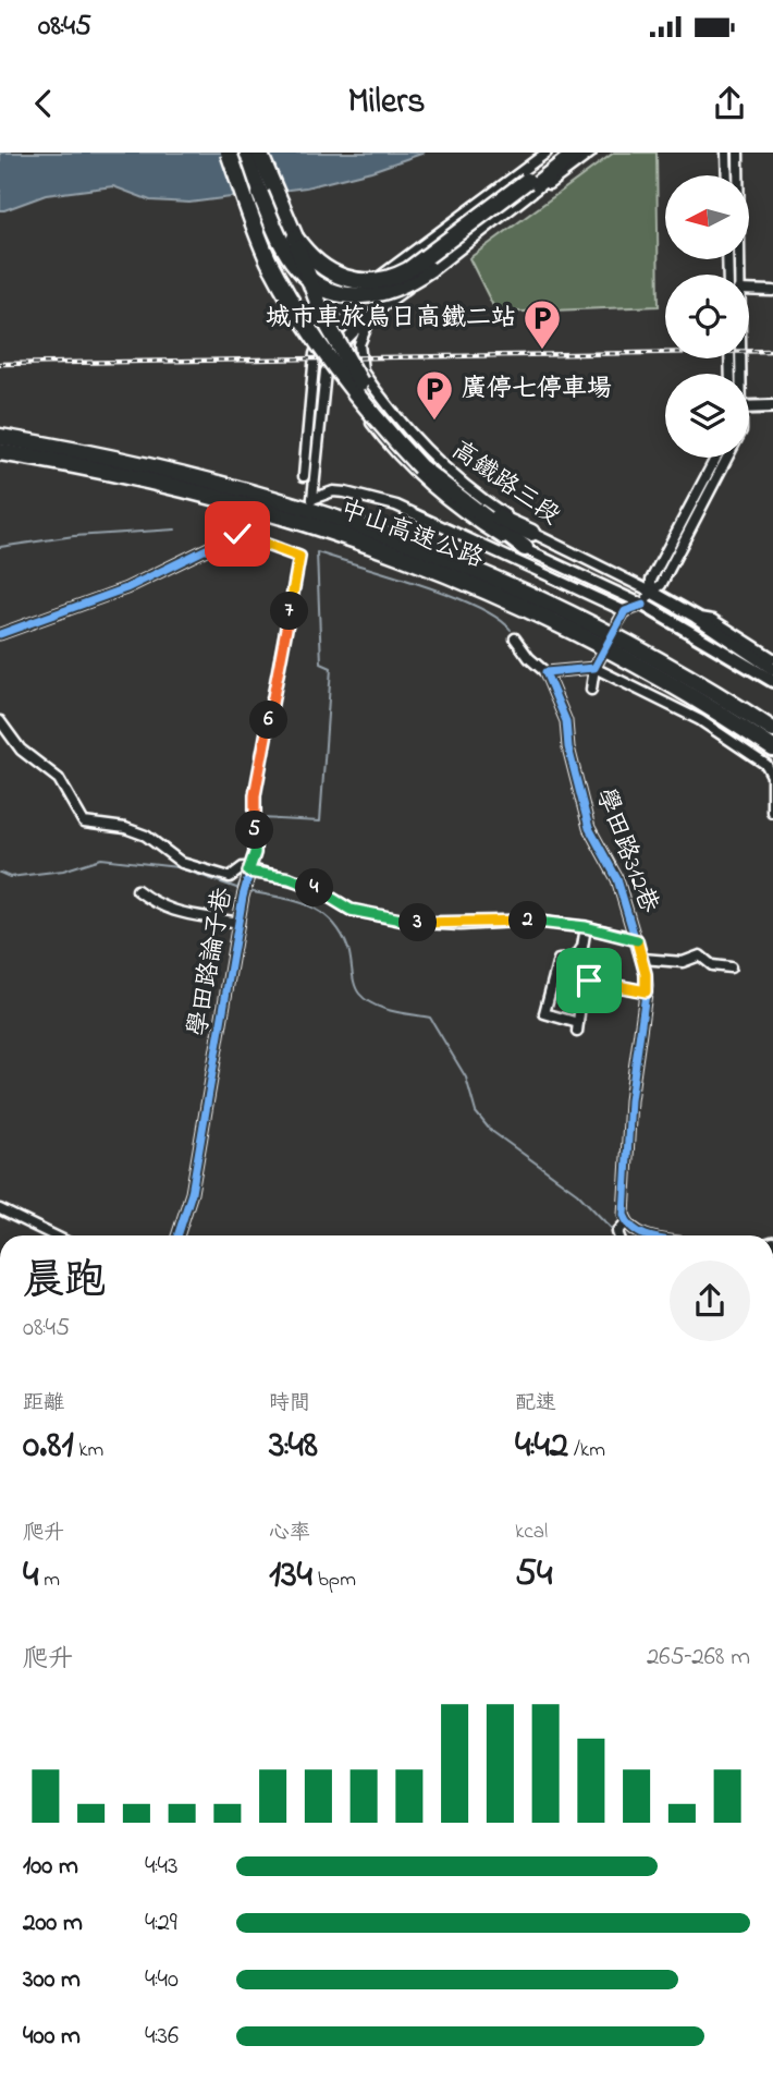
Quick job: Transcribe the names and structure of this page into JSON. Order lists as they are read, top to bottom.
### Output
{
  "streets": {
    "highway": ["中山高速公路"],
    "street": ["高鐵路三段", "學田路312巷", "學田路論子巷"]
  },
  "crossings": [
    ["學田路312巷", "學田路論子巷"]
  ],
  "places": {
    "parking": ["城市車旅烏日高鐵二站", "廣停七停車場"]
  },
  "north": "left",
  "page": {
    "status": "08:45",
    "header": "Milers",
    "pins": [
      "7",
      "6",
      "5",
      "4",
      "2",
      "3"
    ],
    "heading": ["晨跑", "08:45"],
    "stats": [
      ["距離", "0.81 km"],
      ["時間", "3:48"],
      ["配速", "4:42 /km"],
      ["爬升", "4 m"],
      ["心率", "134 bpm"],
      ["kcal", "54"]
    ],
    "chart": ["爬升", "265–268 m"],
    "list": [
      {
        "name": "100 m",
        "note": "4:43"
      },
      {
        "name": "200 m",
        "note": "4:29"
      },
      {
        "name": "300 m",
        "note": "4:40"
      },
      {
        "name": "400 m",
        "note": "4:36"
      }
    ]
  }
}
